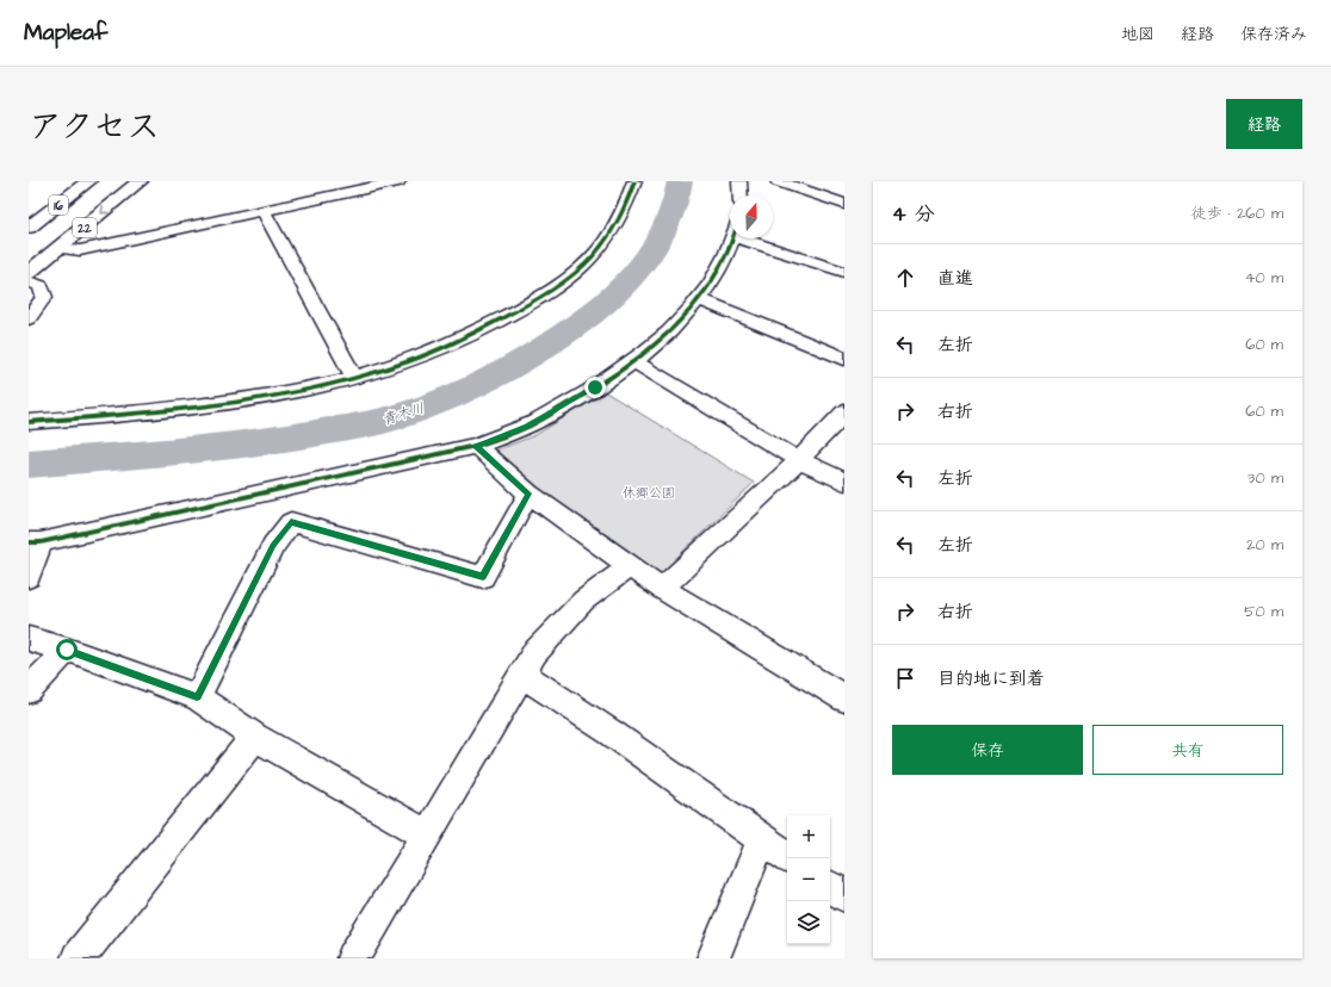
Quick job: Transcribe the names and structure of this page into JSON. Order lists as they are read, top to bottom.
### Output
{
  "streets": {
    "highway": ["16", "22"]
  },
  "water": ["青木川"],
  "parks": ["休郷公園"],
  "north": "top",
  "page": {
    "header": "Mapleaf",
    "nav": ["地図", "経路", "保存済み"],
    "title": "アクセス",
    "buttons": [
      "経路",
      ["保存", "共有"]
    ],
    "heading": ["4 分", "徒歩 · 260 m"],
    "list": [
      ["直進", "40 m"],
      ["左折", "60 m"],
      ["右折", "60 m"],
      ["左折", "30 m"],
      ["左折", "20 m"],
      ["右折", "50 m"],
      "目的地に到着"
    ],
    "map_buttons": ["+", "−"]
  }
}
